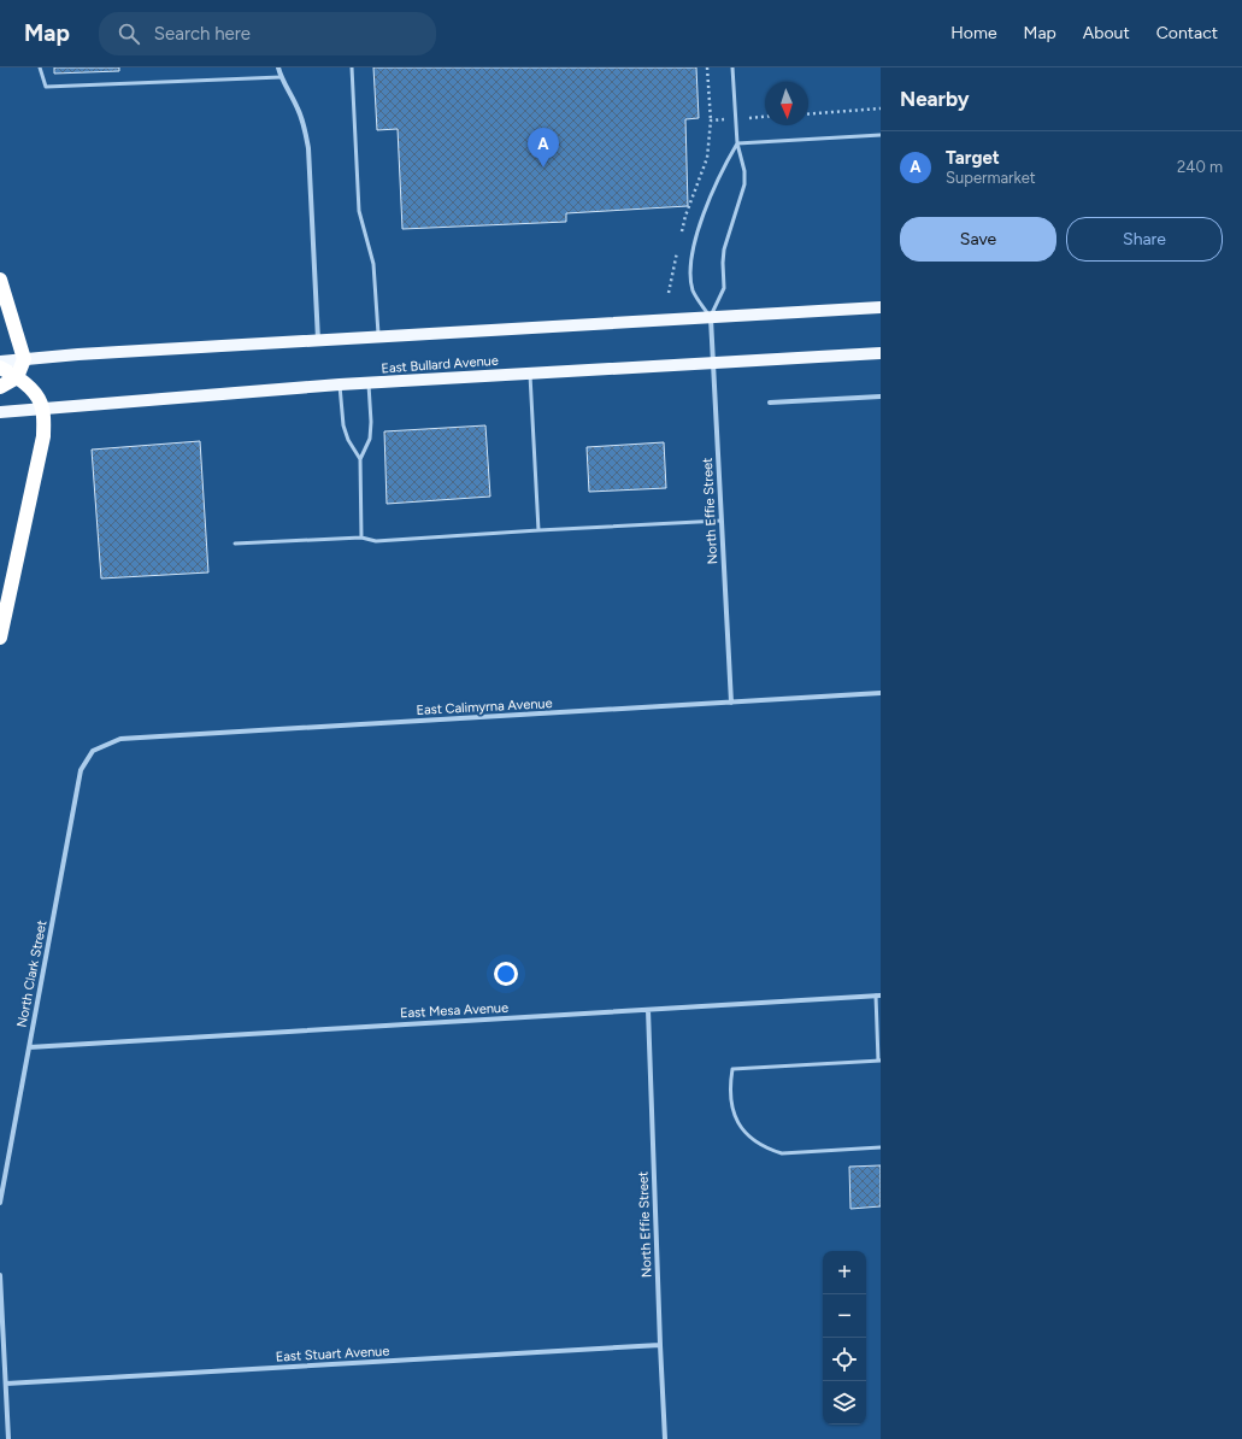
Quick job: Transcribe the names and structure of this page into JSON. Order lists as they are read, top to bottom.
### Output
{
  "streets": {
    "main road": ["East Bullard Avenue"],
    "street": [
      "North Effie Street",
      "East Calimyrna Avenue",
      "North Clark Street",
      "East Mesa Avenue",
      "East Stuart Avenue"
    ]
  },
  "crossings": [
    ["East Bullard Avenue", "North Effie Street"],
    ["North Effie Street", "East Calimyrna Avenue"],
    ["North Effie Street", "East Mesa Avenue"],
    ["North Effie Street", "East Stuart Avenue"],
    ["East Calimyrna Avenue", "North Clark Street"],
    ["North Clark Street", "East Mesa Avenue"]
  ],
  "north": "bottom",
  "page": {
    "header": "Map",
    "search": "Search here",
    "nav": [
      "Home",
      "Map",
      "About",
      "Contact"
    ],
    "heading": "Nearby",
    "pins": "A",
    "list": [
      {
        "mark": "A",
        "name": "Target",
        "note": "Supermarket",
        "value": "240 m"
      }
    ],
    "buttons": ["Save", "Share"],
    "map_buttons": ["+", "−"]
  }
}
